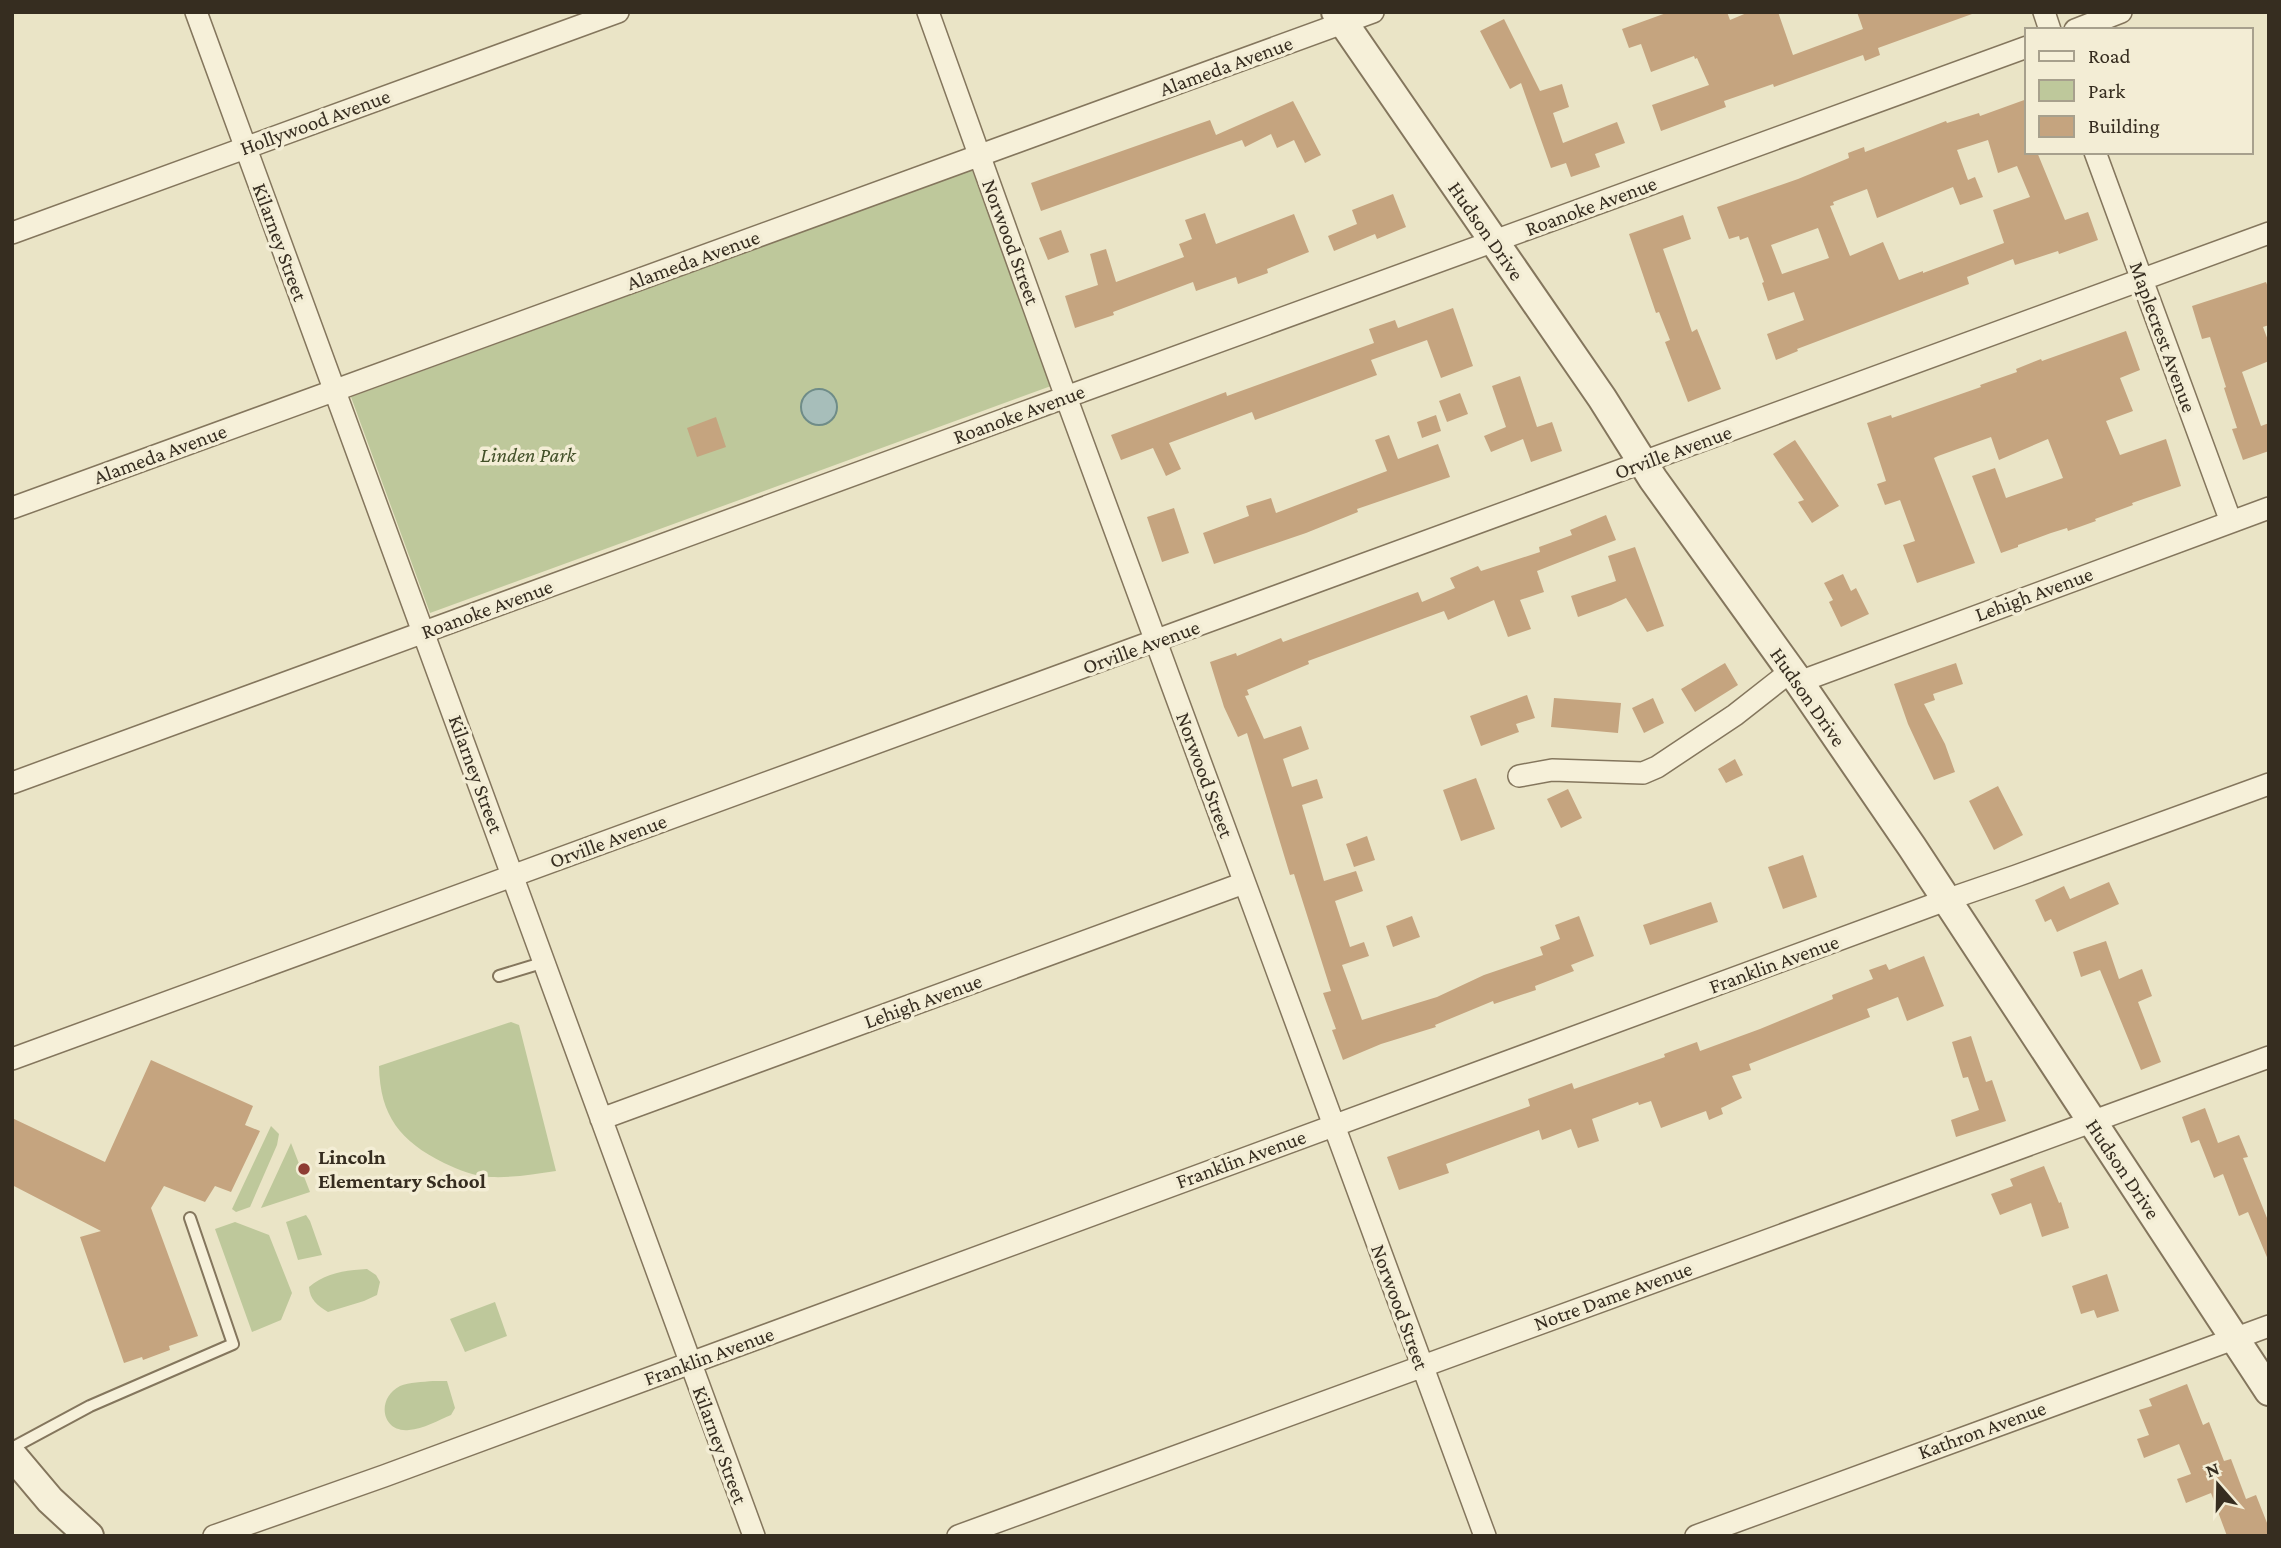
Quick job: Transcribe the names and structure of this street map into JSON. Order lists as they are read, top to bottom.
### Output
{
  "streets": {
    "street": [
      "Alameda Avenue",
      "Hollywood Avenue",
      "Roanoke Avenue",
      "Hudson Drive",
      "Kilarney Street",
      "Norwood Street",
      "Maplecrest Avenue",
      "Orville Avenue",
      "Lehigh Avenue",
      "Franklin Avenue",
      "Notre Dame Avenue",
      "Kathron Avenue"
    ]
  },
  "crossings": [
    ["Alameda Avenue", "Hudson Drive"],
    ["Alameda Avenue", "Kilarney Street"],
    ["Alameda Avenue", "Norwood Street"],
    ["Hollywood Avenue", "Kilarney Street"],
    ["Roanoke Avenue", "Hudson Drive"],
    ["Roanoke Avenue", "Kilarney Street"],
    ["Roanoke Avenue", "Norwood Street"],
    ["Hudson Drive", "Orville Avenue"],
    ["Hudson Drive", "Lehigh Avenue"],
    ["Hudson Drive", "Franklin Avenue"],
    ["Hudson Drive", "Notre Dame Avenue"],
    ["Hudson Drive", "Kathron Avenue"],
    ["Kilarney Street", "Orville Avenue"],
    ["Kilarney Street", "Lehigh Avenue"],
    ["Kilarney Street", "Franklin Avenue"],
    ["Norwood Street", "Orville Avenue"],
    ["Norwood Street", "Lehigh Avenue"],
    ["Norwood Street", "Franklin Avenue"],
    ["Norwood Street", "Notre Dame Avenue"],
    ["Maplecrest Avenue", "Orville Avenue"],
    ["Maplecrest Avenue", "Lehigh Avenue"]
  ],
  "parks": ["Linden Park"],
  "places": ["Lincoln Elementary School"],
  "legend": ["Road", "Park", "Building"],
  "north": "top"
}
